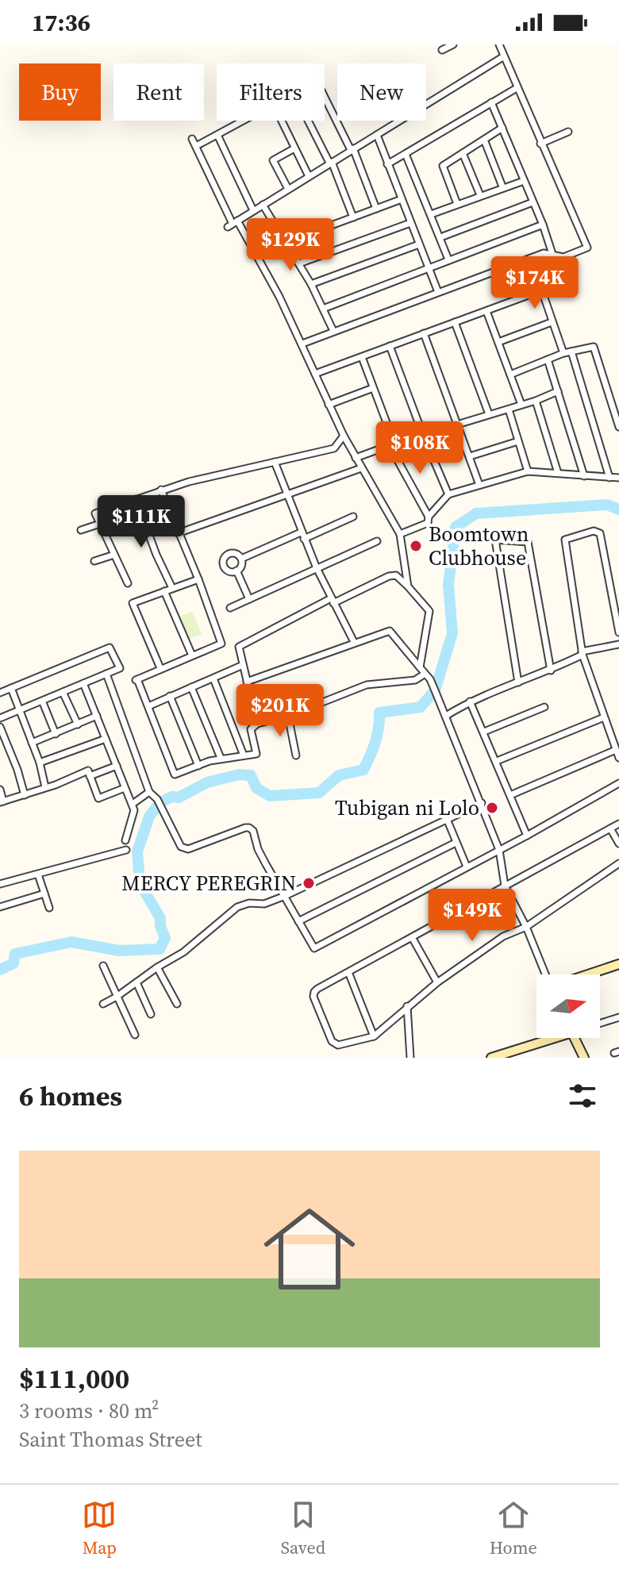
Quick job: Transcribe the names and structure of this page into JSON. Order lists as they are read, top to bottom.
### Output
{
  "places": ["Boomtown Clubhouse", "Tubigan ni Lolo", "MERCY PEREGRIN"],
  "north": "right",
  "page": {
    "status": "17:36",
    "chip": [
      "Buy",
      "Rent",
      "Filters",
      "New"
    ],
    "price": [
      "$129K",
      "$174K",
      "$108K",
      "$111K",
      "$201K",
      "$149K"
    ],
    "heading": "6 homes",
    "list": [
      {
        "name": "$111,000",
        "note": "3 rooms · 80 m² · Saint Thomas Street"
      }
    ],
    "tabs": ["Map", "Saved", "Home"]
  }
}
